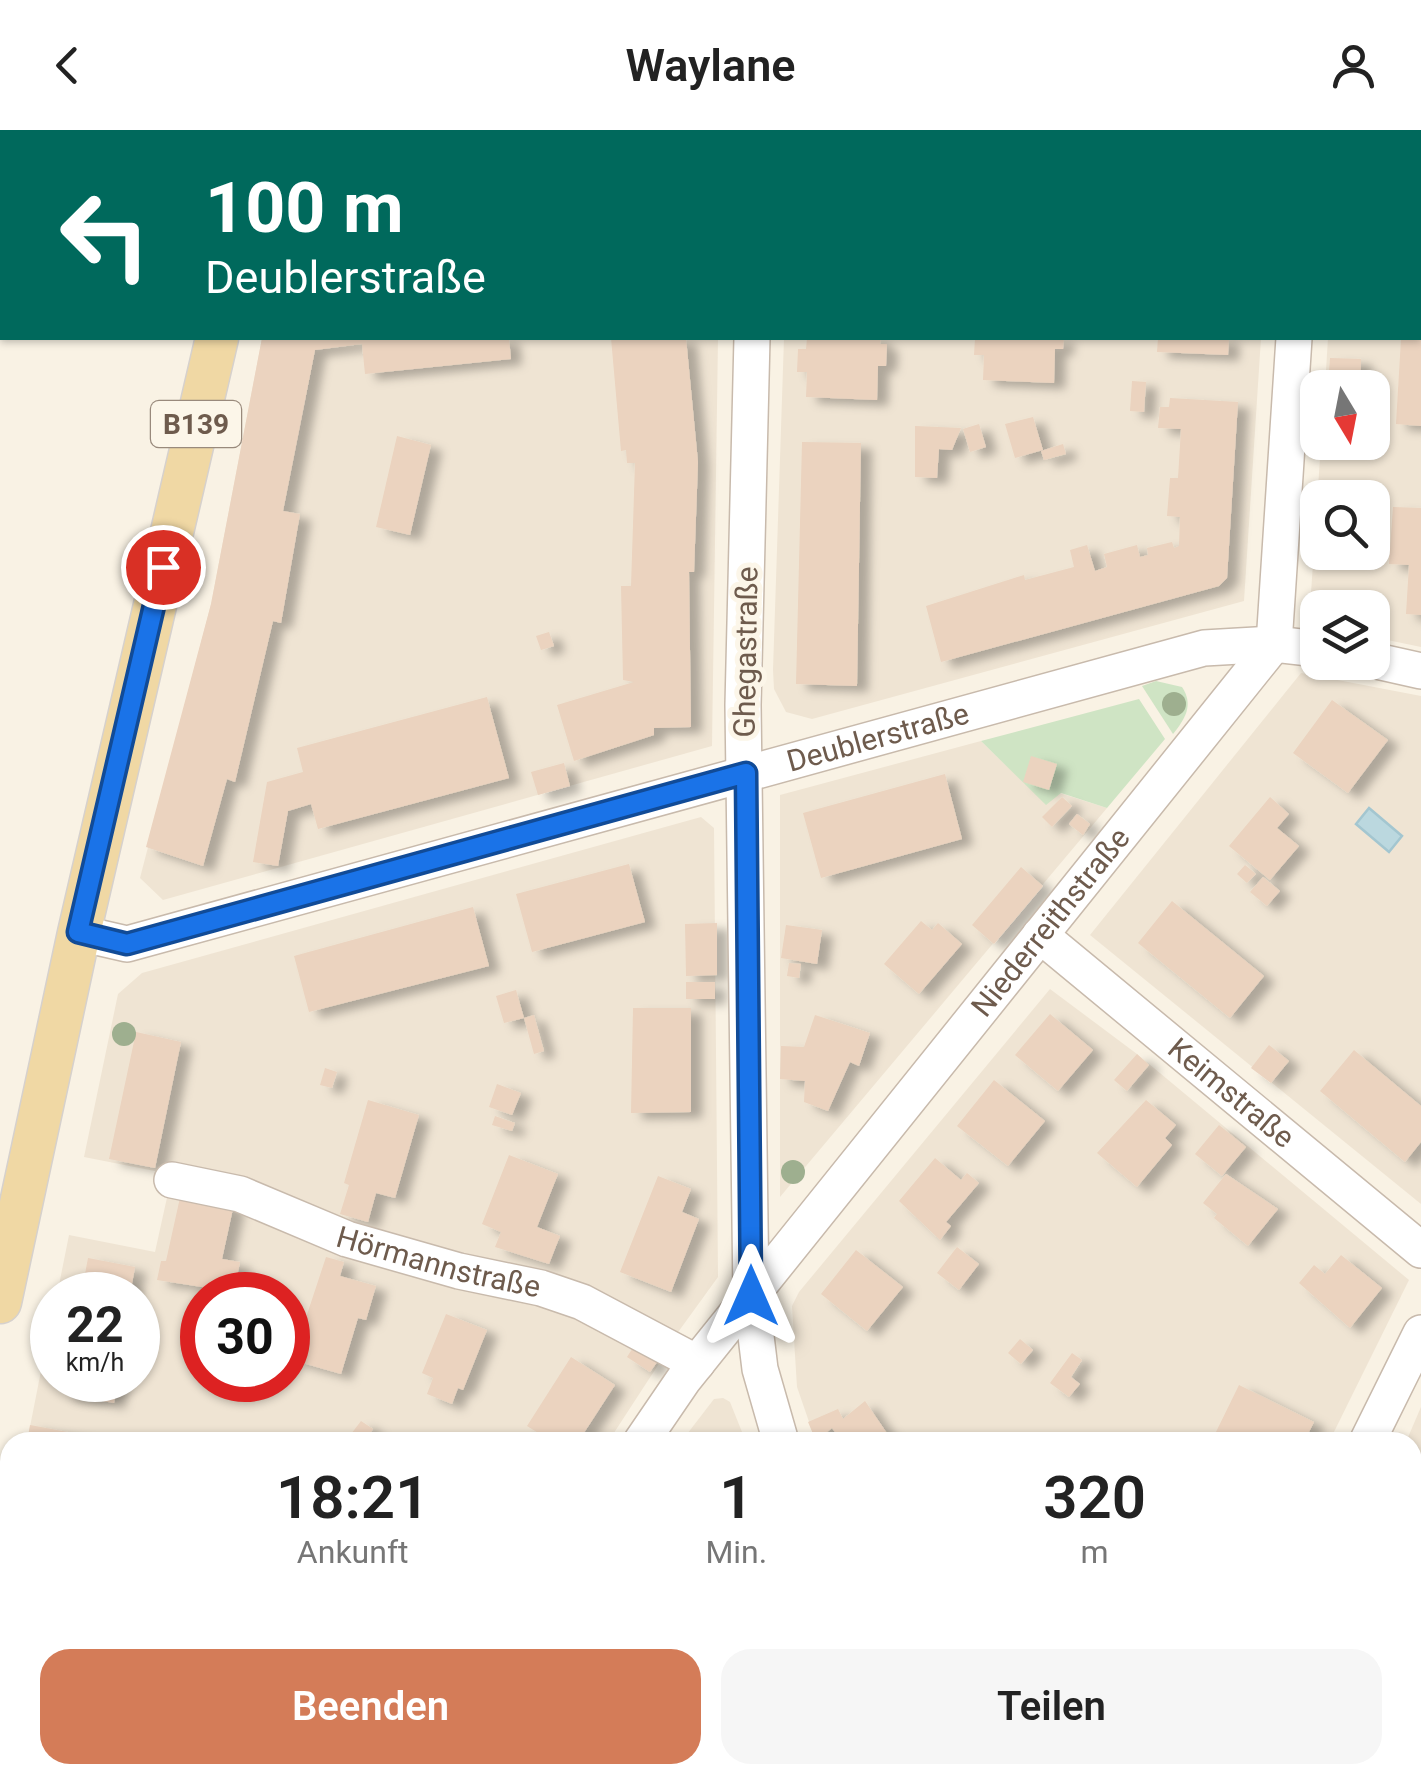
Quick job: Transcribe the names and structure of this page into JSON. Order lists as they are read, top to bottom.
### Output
{
  "streets": {
    "main road": ["B139"],
    "street": [
      "Ghegastraße",
      "Deublerstraße",
      "Niederreithstraße",
      "Keimstraße",
      "Hörmannstraße"
    ]
  },
  "crossings": [
    ["B139", "Deublerstraße"],
    ["Ghegastraße", "Deublerstraße"],
    ["Ghegastraße", "Niederreithstraße"],
    ["Deublerstraße", "Niederreithstraße"],
    ["Niederreithstraße", "Keimstraße"],
    ["Niederreithstraße", "Hörmannstraße"]
  ],
  "north": "bottom",
  "page": {
    "header": "Waylane",
    "turn": ["100 m", "Deublerstraße"],
    "speed": "22 km/h",
    "limit": "30",
    "eta": [
      "18:21",
      "Ankunft",
      "1",
      "Min.",
      "320",
      "m"
    ],
    "buttons": ["Beenden", "Teilen"]
  }
}
